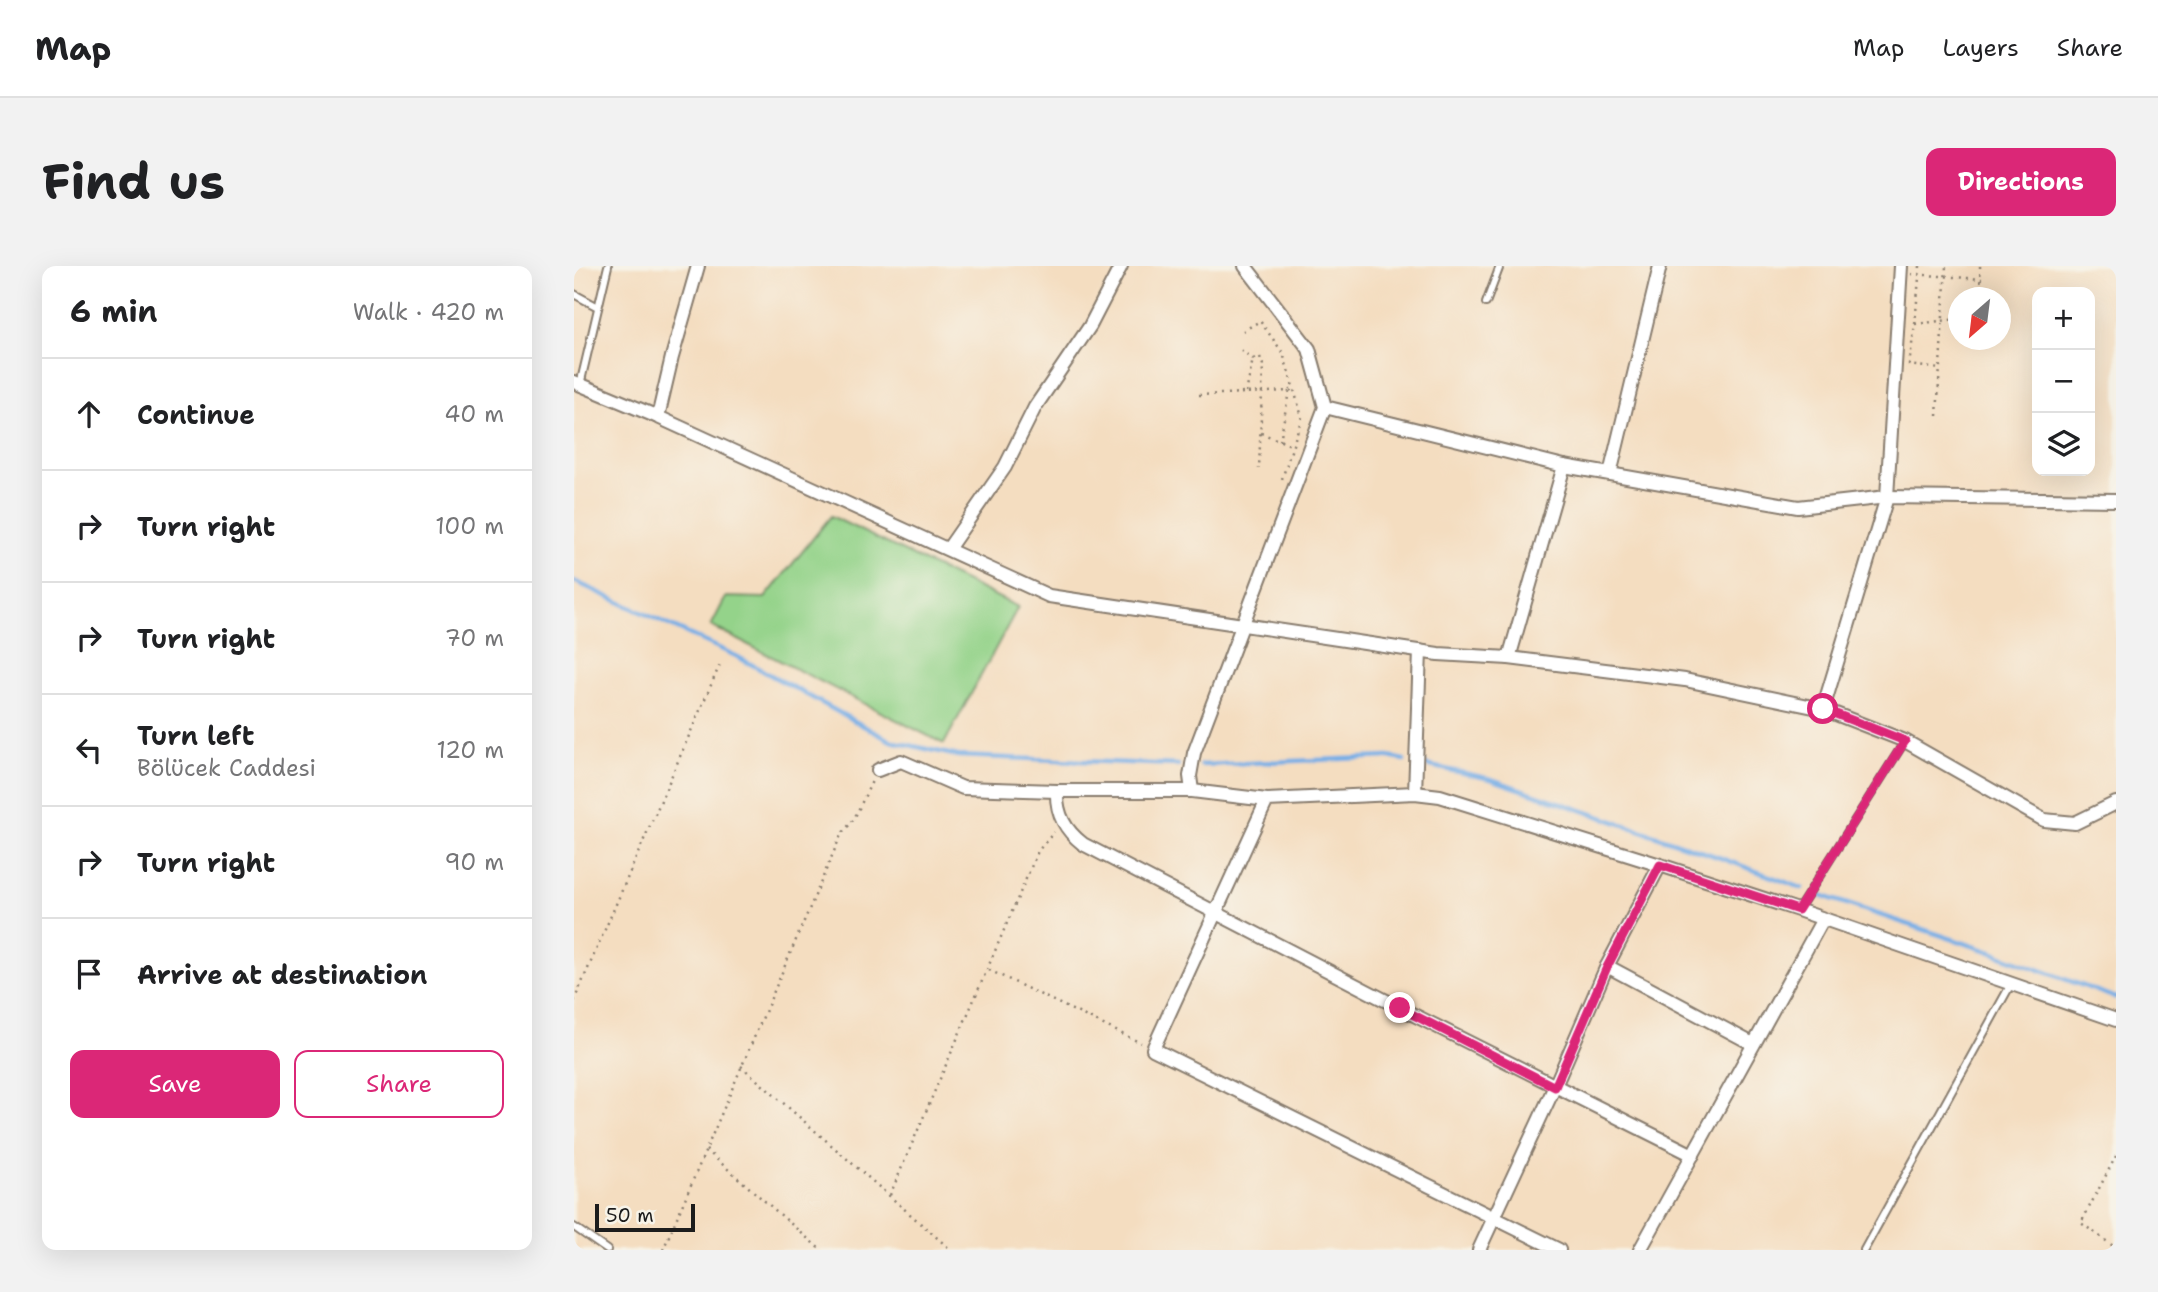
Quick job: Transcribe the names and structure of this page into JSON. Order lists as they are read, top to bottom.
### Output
{
  "scale_bar": "50 m",
  "north": "bottom left",
  "page": {
    "header": "Map",
    "nav": ["Map", "Layers", "Share"],
    "buttons": [
      "Directions",
      ["Save", "Share"]
    ],
    "title": "Find us",
    "heading": ["6 min", "Walk · 420 m"],
    "map_buttons": ["+", "−"],
    "list": [
      ["Continue", "40 m"],
      ["Turn right", "100 m"],
      ["Turn right", "70 m"],
      ["Turn left", "Bölücek Caddesi", "120 m"],
      ["Turn right", "90 m"],
      "Arrive at destination"
    ],
    "scale": "50 m"
  }
}
